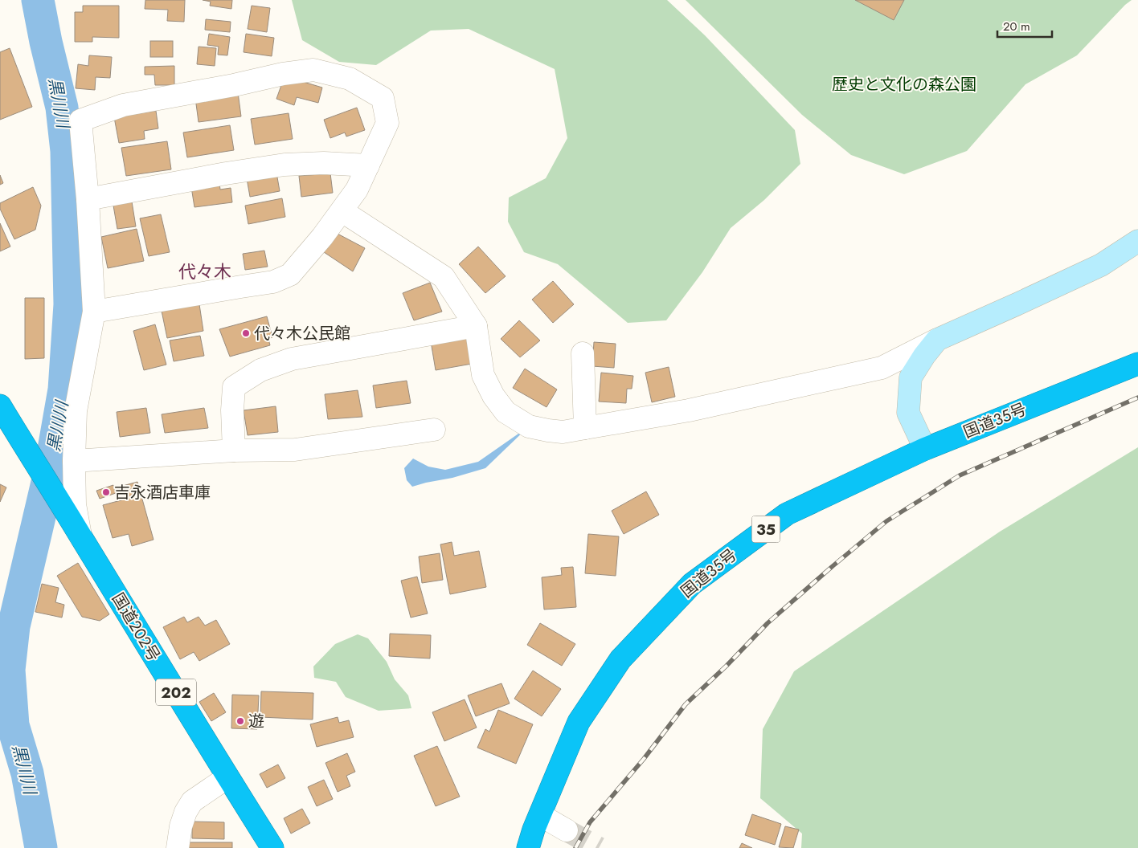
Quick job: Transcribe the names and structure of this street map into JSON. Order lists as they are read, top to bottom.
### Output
{
  "streets": {
    "highway": [
      "国道35号",
      "35",
      "国道202号",
      "202"
    ]
  },
  "districts": ["代々木"],
  "water": ["黒川川"],
  "parks": ["歴史と文化の森公園"],
  "places": ["代々木公民館", "吉永酒店車庫", "遊"],
  "scale_bar": "20 m"
}
